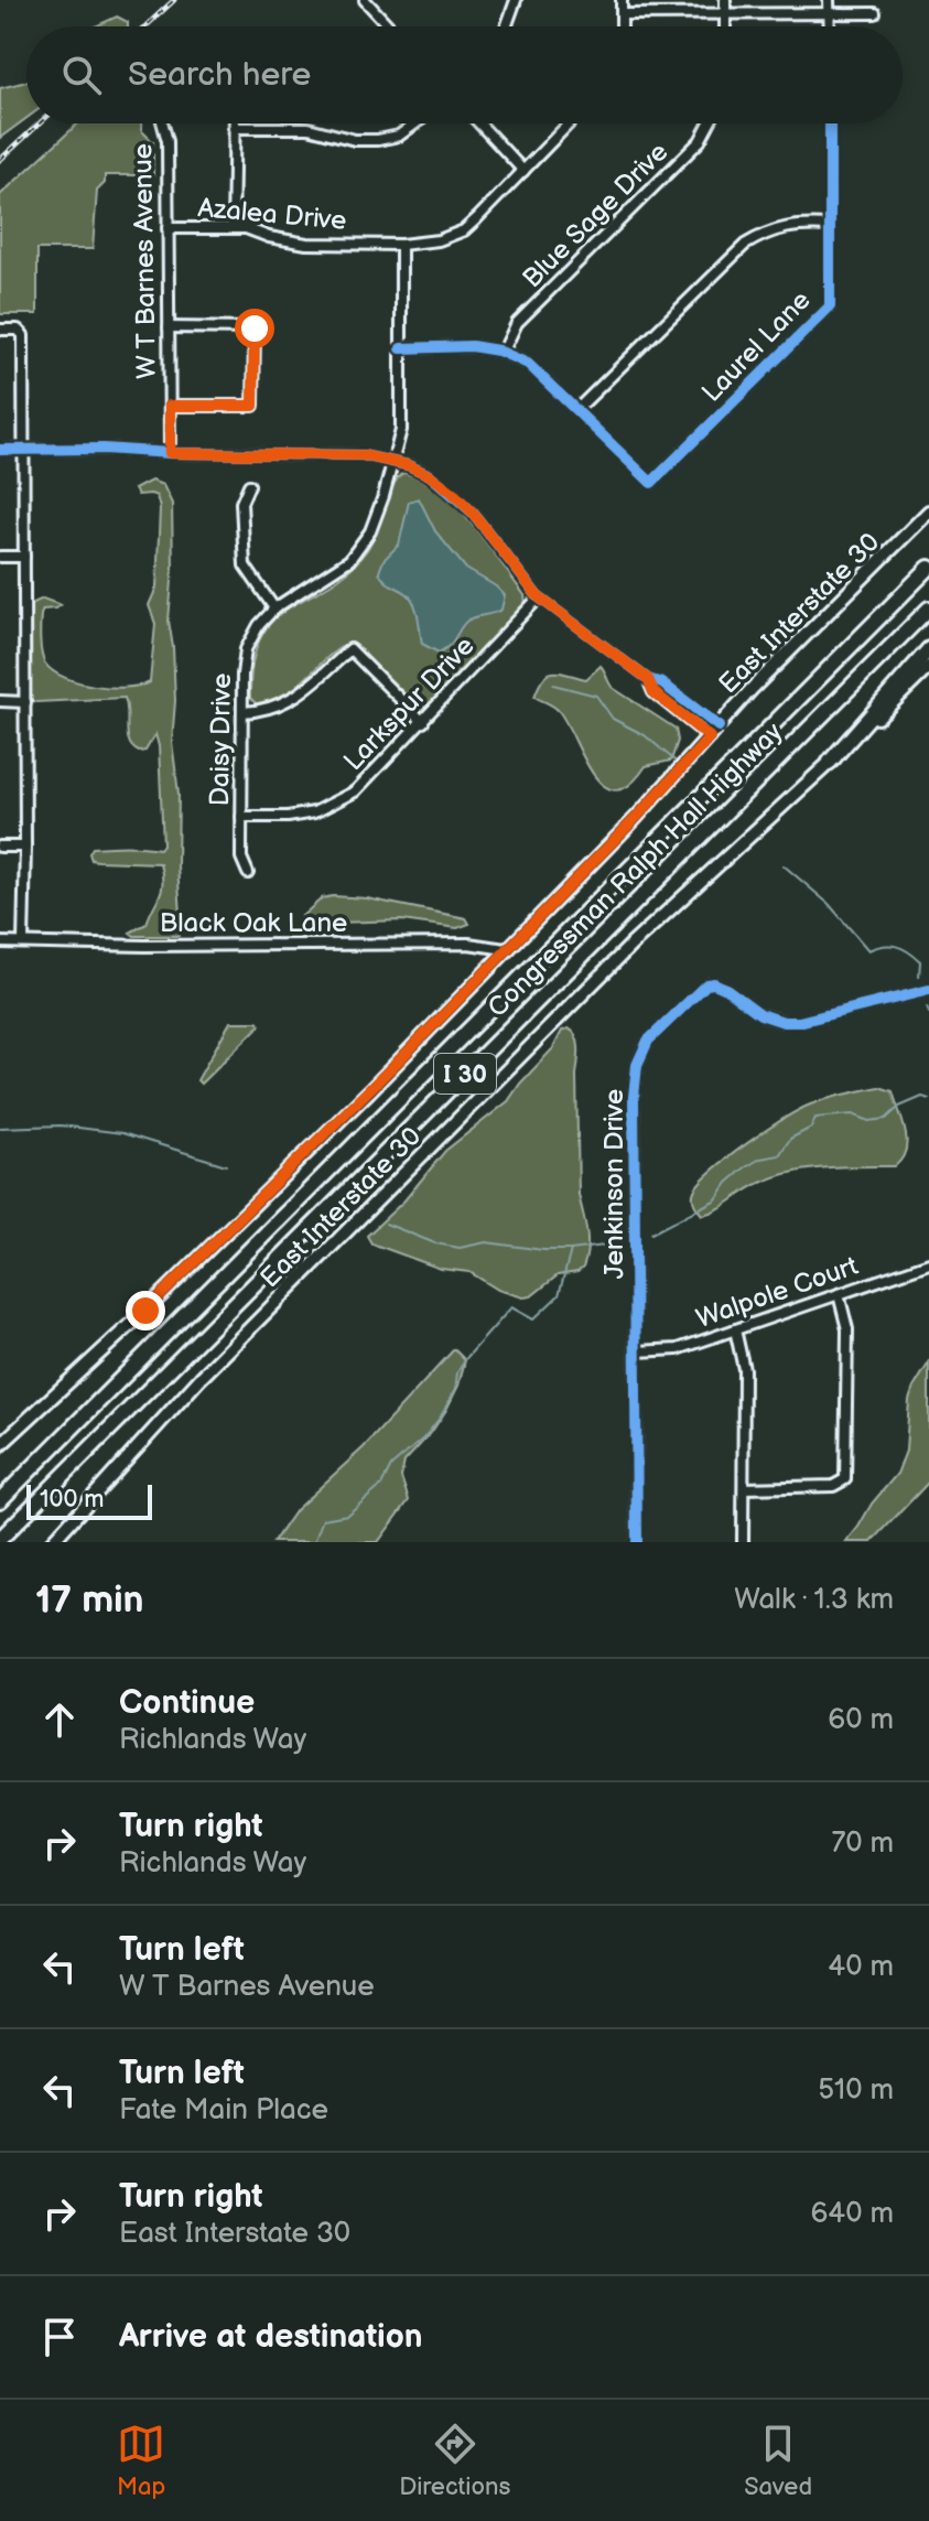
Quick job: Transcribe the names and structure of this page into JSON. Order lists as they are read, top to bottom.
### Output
{
  "streets": {
    "highway": ["Congressman Ralph Hall Highway", "I 30"],
    "main road": ["East Interstate 30"],
    "street": [
      "Azalea Drive",
      "Blue Sage Drive",
      "W T Barnes Avenue",
      "Laurel Lane",
      "Larkspur Drive",
      "Daisy Drive",
      "Black Oak Lane",
      "Jenkinson Drive",
      "Walpole Court"
    ]
  },
  "crossings": [
    ["Azalea Drive", "W T Barnes Avenue"],
    ["Azalea Drive", "Daisy Drive"],
    ["East Interstate 30", "Black Oak Lane"],
    ["Larkspur Drive", "Daisy Drive"],
    ["Jenkinson Drive", "Walpole Court"]
  ],
  "scale_bar": "100 m",
  "page": {
    "search": "Search here",
    "scale": "100 m",
    "heading": ["17 min", "Walk · 1.3 km"],
    "list": [
      ["Continue", "Richlands Way", "60 m"],
      ["Turn right", "Richlands Way", "70 m"],
      ["Turn left", "W T Barnes Avenue", "40 m"],
      ["Turn left", "Fate Main Place", "510 m"],
      ["Turn right", "East Interstate 30", "640 m"],
      "Arrive at destination"
    ],
    "nav": ["Map", "Directions", "Saved"]
  }
}
